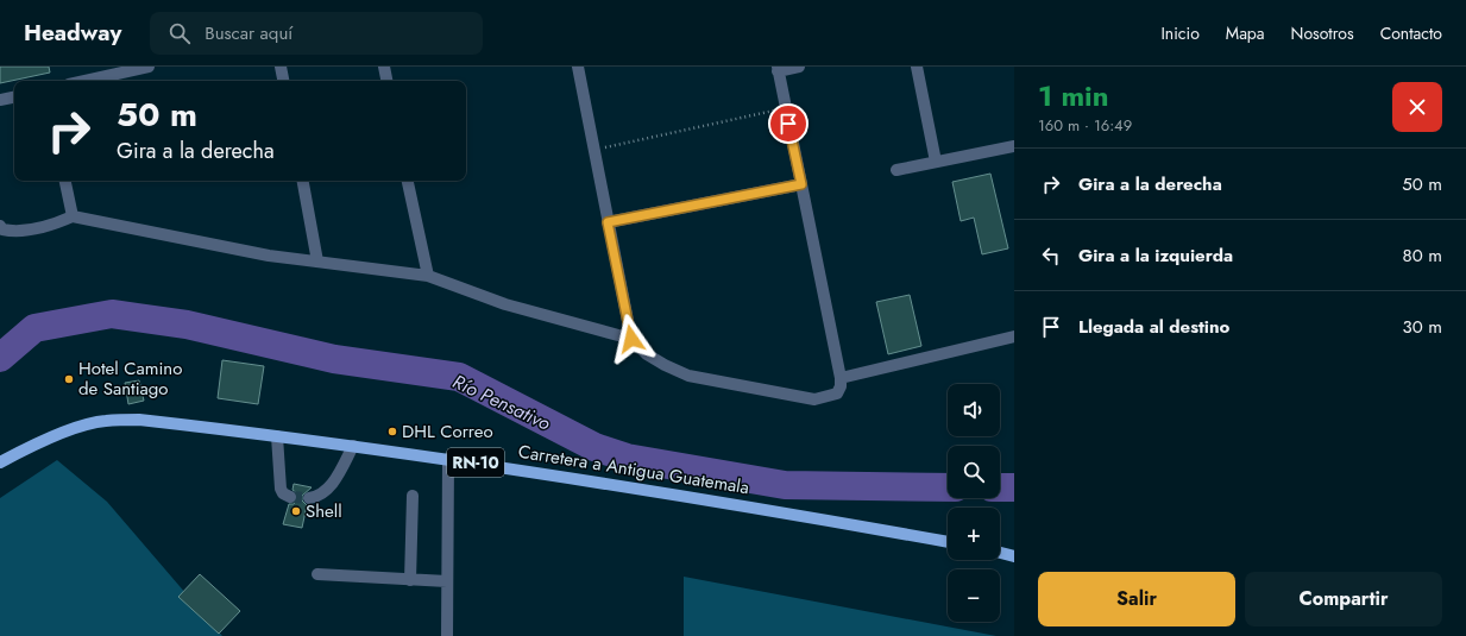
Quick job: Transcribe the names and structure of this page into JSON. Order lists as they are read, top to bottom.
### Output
{
  "streets": {
    "main road": ["RN-10", "Carretera a Antigua Guatemala"]
  },
  "water": ["Río Pensativo"],
  "places": ["Hotel Camino de Santiago", "DHL Correo", "Shell"],
  "page": {
    "header": "Headway",
    "search": "Buscar aquí",
    "nav": [
      "Inicio",
      "Mapa",
      "Nosotros",
      "Contacto"
    ],
    "heading": ["1 min", "160 m · 16:49"],
    "turn": ["50 m", "Gira a la derecha"],
    "list": [
      {
        "name": "Gira a la derecha",
        "value": "50 m"
      },
      {
        "name": "Gira a la izquierda",
        "value": "80 m"
      },
      {
        "name": "Llegada al destino",
        "value": "30 m"
      }
    ],
    "map_buttons": ["+", "−"],
    "buttons": ["Salir", "Compartir"]
  }
}
